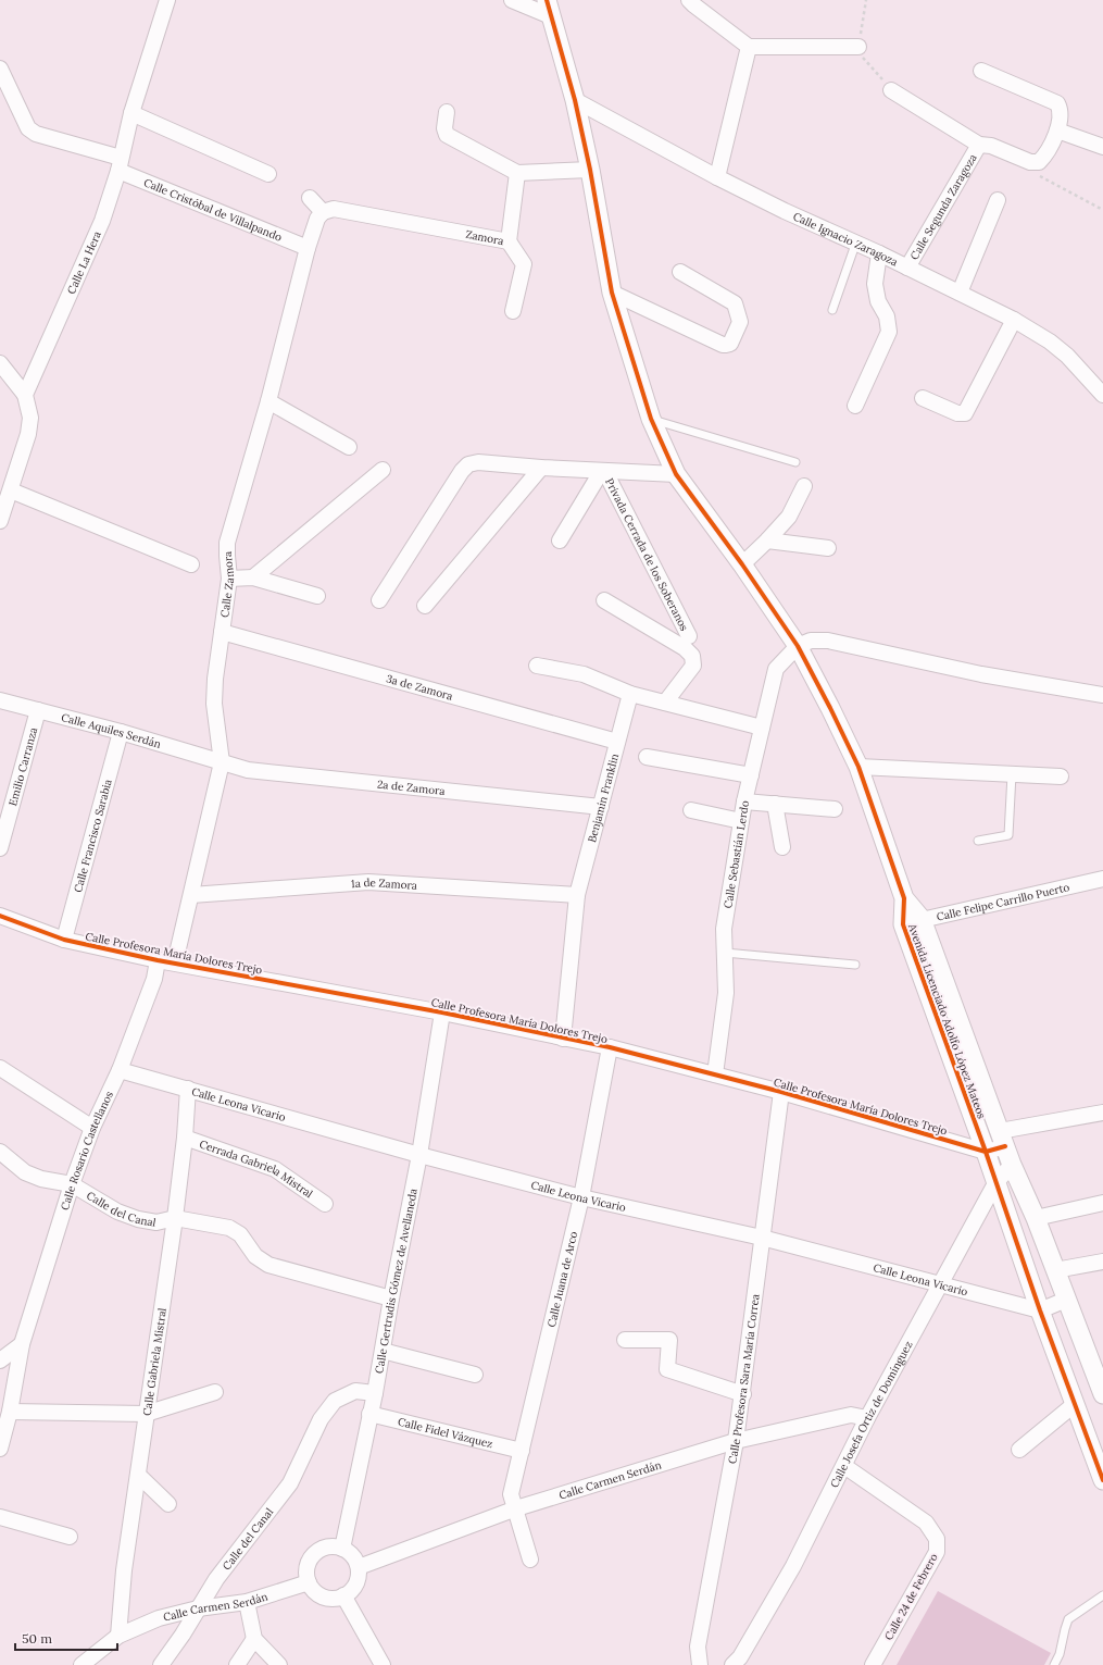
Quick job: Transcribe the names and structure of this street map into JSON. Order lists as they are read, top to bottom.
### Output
{
  "streets": {
    "street": [
      "Calle Segunda Zaragoza",
      "Calle Cristóbal de Villalpando",
      "Zamora",
      "Calle Ignacio Zaragoza",
      "Calle La Hera",
      "Privada Cerrada de los Soberanos",
      "Calle Zamora",
      "3a de Zamora",
      "Calle Aquiles Serdán",
      "Emilio Carranza",
      "2a de Zamora",
      "Benjamín Franklin",
      "Calle Francisco Sarabia",
      "Calle Sebastián Lerdo",
      "1a de Zamora",
      "Calle Felipe Carrillo Puerto",
      "Calle Profesora María Dolores Trejo",
      "Avenida Licenciado Adolfo López Mateos",
      "Calle Leona Vicario",
      "Calle Rosario Castellanos",
      "Cerrada Gabriela Mistral",
      "Calle del Canal",
      "Calle Juana de Arco",
      "Calle Gertrudis Gómez de Avellaneda",
      "Calle Gabriela Mistral",
      "Calle Profesora Sara María Correa",
      "Calle Josefa Ortiz de Domínguez",
      "Calle Fidel Vázquez",
      "Calle Carmen Serdán",
      "Calle 24 de Febrero"
    ]
  },
  "crossings": [
    ["Calle Segunda Zaragoza", "Calle Ignacio Zaragoza"],
    ["Calle Cristóbal de Villalpando", "Calle La Hera"],
    ["Calle Cristóbal de Villalpando", "Calle Zamora"],
    ["Zamora", "Calle Zamora"],
    ["Calle Ignacio Zaragoza", "Avenida Licenciado Adolfo López Mateos"],
    ["Privada Cerrada de los Soberanos", "Avenida Licenciado Adolfo López Mateos"],
    ["Calle Zamora", "3a de Zamora"],
    ["Calle Zamora", "Calle Aquiles Serdán"],
    ["Calle Zamora", "2a de Zamora"],
    ["Calle Zamora", "1a de Zamora"],
    ["Calle Zamora", "Calle Profesora María Dolores Trejo"],
    ["3a de Zamora", "Benjamín Franklin"],
    ["Calle Aquiles Serdán", "Emilio Carranza"],
    ["Calle Aquiles Serdán", "2a de Zamora"],
    ["Calle Aquiles Serdán", "Calle Francisco Sarabia"],
    ["2a de Zamora", "Benjamín Franklin"],
    ["Benjamín Franklin", "1a de Zamora"],
    ["Benjamín Franklin", "Calle Profesora María Dolores Trejo"],
    ["Calle Francisco Sarabia", "Calle Profesora María Dolores Trejo"],
    ["Calle Sebastián Lerdo", "Calle Profesora María Dolores Trejo"],
    ["Calle Sebastián Lerdo", "Avenida Licenciado Adolfo López Mateos"],
    ["Calle Felipe Carrillo Puerto", "Avenida Licenciado Adolfo López Mateos"],
    ["Calle Profesora María Dolores Trejo", "Avenida Licenciado Adolfo López Mateos"],
    ["Calle Profesora María Dolores Trejo", "Calle Rosario Castellanos"],
    ["Calle Profesora María Dolores Trejo", "Calle Juana de Arco"],
    ["Calle Profesora María Dolores Trejo", "Calle Gertrudis Gómez de Avellaneda"],
    ["Calle Profesora María Dolores Trejo", "Calle Profesora Sara María Correa"],
    ["Avenida Licenciado Adolfo López Mateos", "Calle Leona Vicario"],
    ["Avenida Licenciado Adolfo López Mateos", "Calle Josefa Ortiz de Domínguez"],
    ["Calle Leona Vicario", "Calle Rosario Castellanos"],
    ["Calle Leona Vicario", "Calle Juana de Arco"],
    ["Calle Leona Vicario", "Calle Gertrudis Gómez de Avellaneda"],
    ["Calle Leona Vicario", "Calle Gabriela Mistral"],
    ["Calle Leona Vicario", "Calle Profesora Sara María Correa"],
    ["Calle Leona Vicario", "Calle Josefa Ortiz de Domínguez"],
    ["Calle Rosario Castellanos", "Calle del Canal"],
    ["Cerrada Gabriela Mistral", "Calle Gabriela Mistral"],
    ["Calle del Canal", "Calle Gertrudis Gómez de Avellaneda"],
    ["Calle del Canal", "Calle Gabriela Mistral"],
    ["Calle del Canal", "Calle Carmen Serdán"],
    ["Calle Juana de Arco", "Calle Fidel Vázquez"],
    ["Calle Juana de Arco", "Calle Carmen Serdán"],
    ["Calle Gertrudis Gómez de Avellaneda", "Calle Fidel Vázquez"],
    ["Calle Gertrudis Gómez de Avellaneda", "Calle Carmen Serdán"],
    ["Calle Gabriela Mistral", "Calle Carmen Serdán"],
    ["Calle Profesora Sara María Correa", "Calle Carmen Serdán"],
    ["Calle Josefa Ortiz de Domínguez", "Calle Carmen Serdán"],
    ["Calle Josefa Ortiz de Domínguez", "Calle 24 de Febrero"]
  ],
  "scale_bar": "50 m"
}
